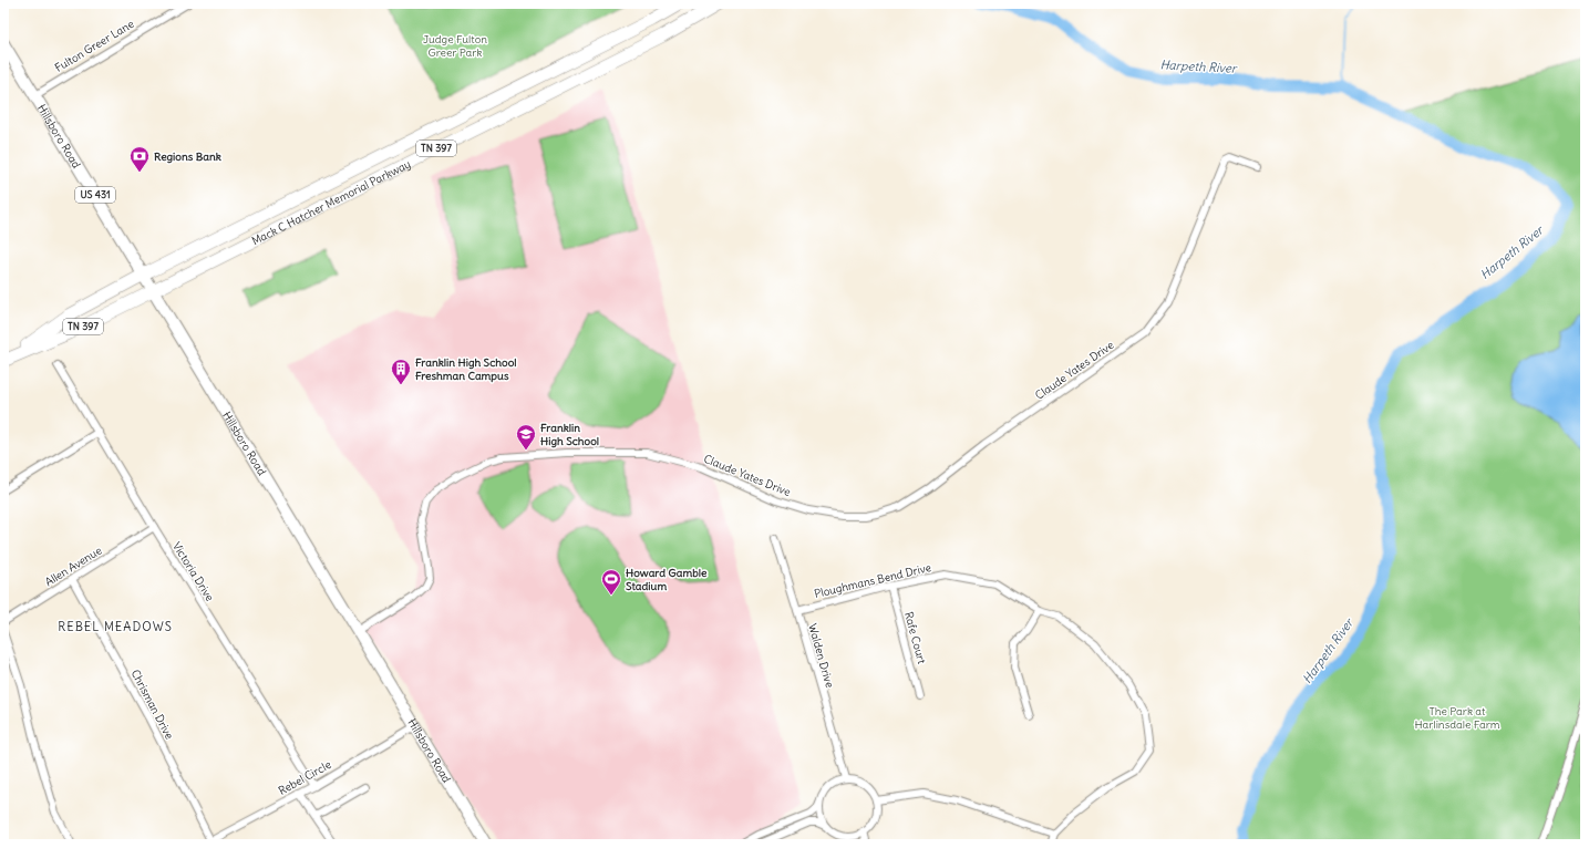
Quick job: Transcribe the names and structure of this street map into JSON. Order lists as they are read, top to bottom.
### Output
{
  "streets": {
    "highway": ["TN 397", "Mack C Hatcher Memorial Parkway"],
    "main road": ["Hillsboro Road", "US 431"],
    "street": [
      "Fulton Greer Lane",
      "Claude Yates Drive",
      "Allen Avenue",
      "Victoria Drive",
      "Ploughmans Bend Drive",
      "Rafe Court",
      "Walden Drive",
      "Chrisman Drive",
      "Rebel Circle"
    ]
  },
  "crossings": [
    ["Fulton Greer Lane", "Hillsboro Road"],
    ["Hillsboro Road", "Mack C Hatcher Memorial Parkway"],
    ["Hillsboro Road", "Claude Yates Drive"],
    ["Hillsboro Road", "Rebel Circle"],
    ["Allen Avenue", "Victoria Drive"],
    ["Allen Avenue", "Chrisman Drive"],
    ["Victoria Drive", "Rebel Circle"],
    ["Ploughmans Bend Drive", "Rafe Court"],
    ["Ploughmans Bend Drive", "Walden Drive"],
    ["Chrisman Drive", "Rebel Circle"]
  ],
  "districts": ["REBEL MEADOWS"],
  "water": ["Harpeth River"],
  "parks": ["Judge Fulton Greer Park", "The Park at Harlinsdale Farm"],
  "places": {
    "bank": ["Regions Bank"],
    "building": ["Franklin High School Freshman Campus"],
    "school or university": ["Franklin High School"],
    "sports": ["Howard Gamble Stadium"]
  }
}
